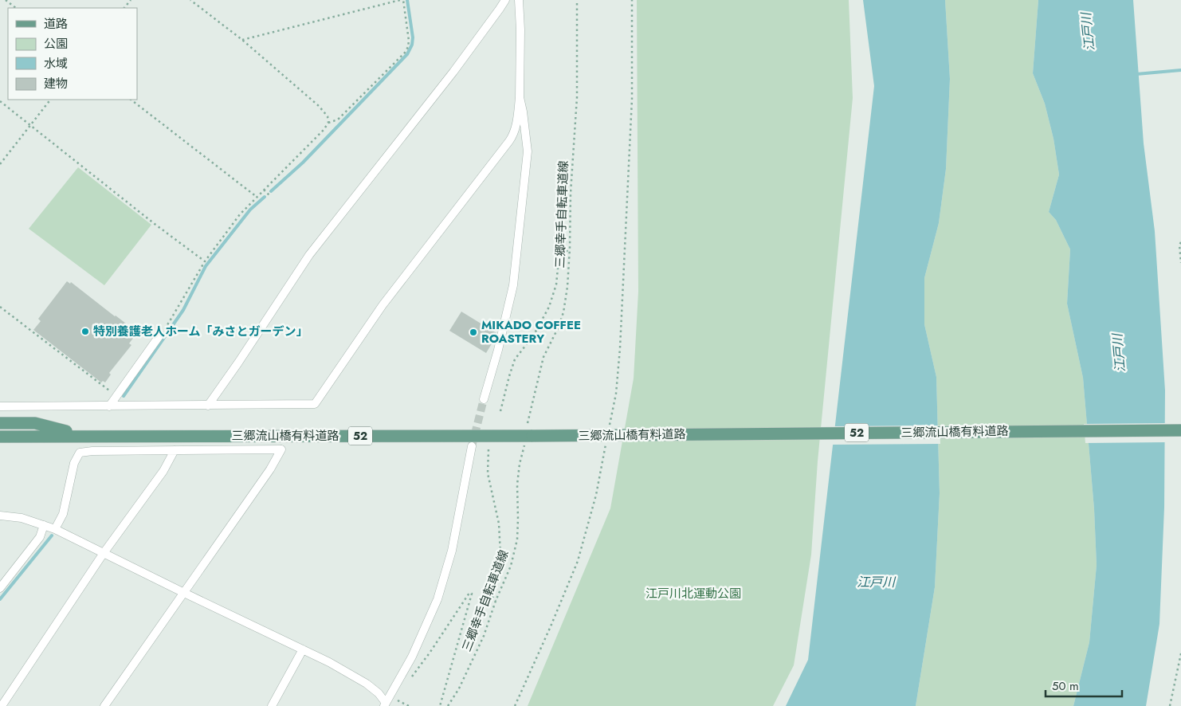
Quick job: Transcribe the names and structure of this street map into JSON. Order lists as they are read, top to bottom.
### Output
{
  "streets": {
    "main road": ["三郷流山橋有料道路", "52"],
    "path": ["三郷幸手自転車道線"]
  },
  "water": ["江戸川"],
  "parks": ["江戸川北運動公園"],
  "places": ["特別養護老人ホーム「みさとガーデン」", "MIKADO COFFEE ROASTERY"],
  "legend": [
    "道路",
    "公園",
    "水域",
    "建物"
  ],
  "scale_bar": "50 m"
}
